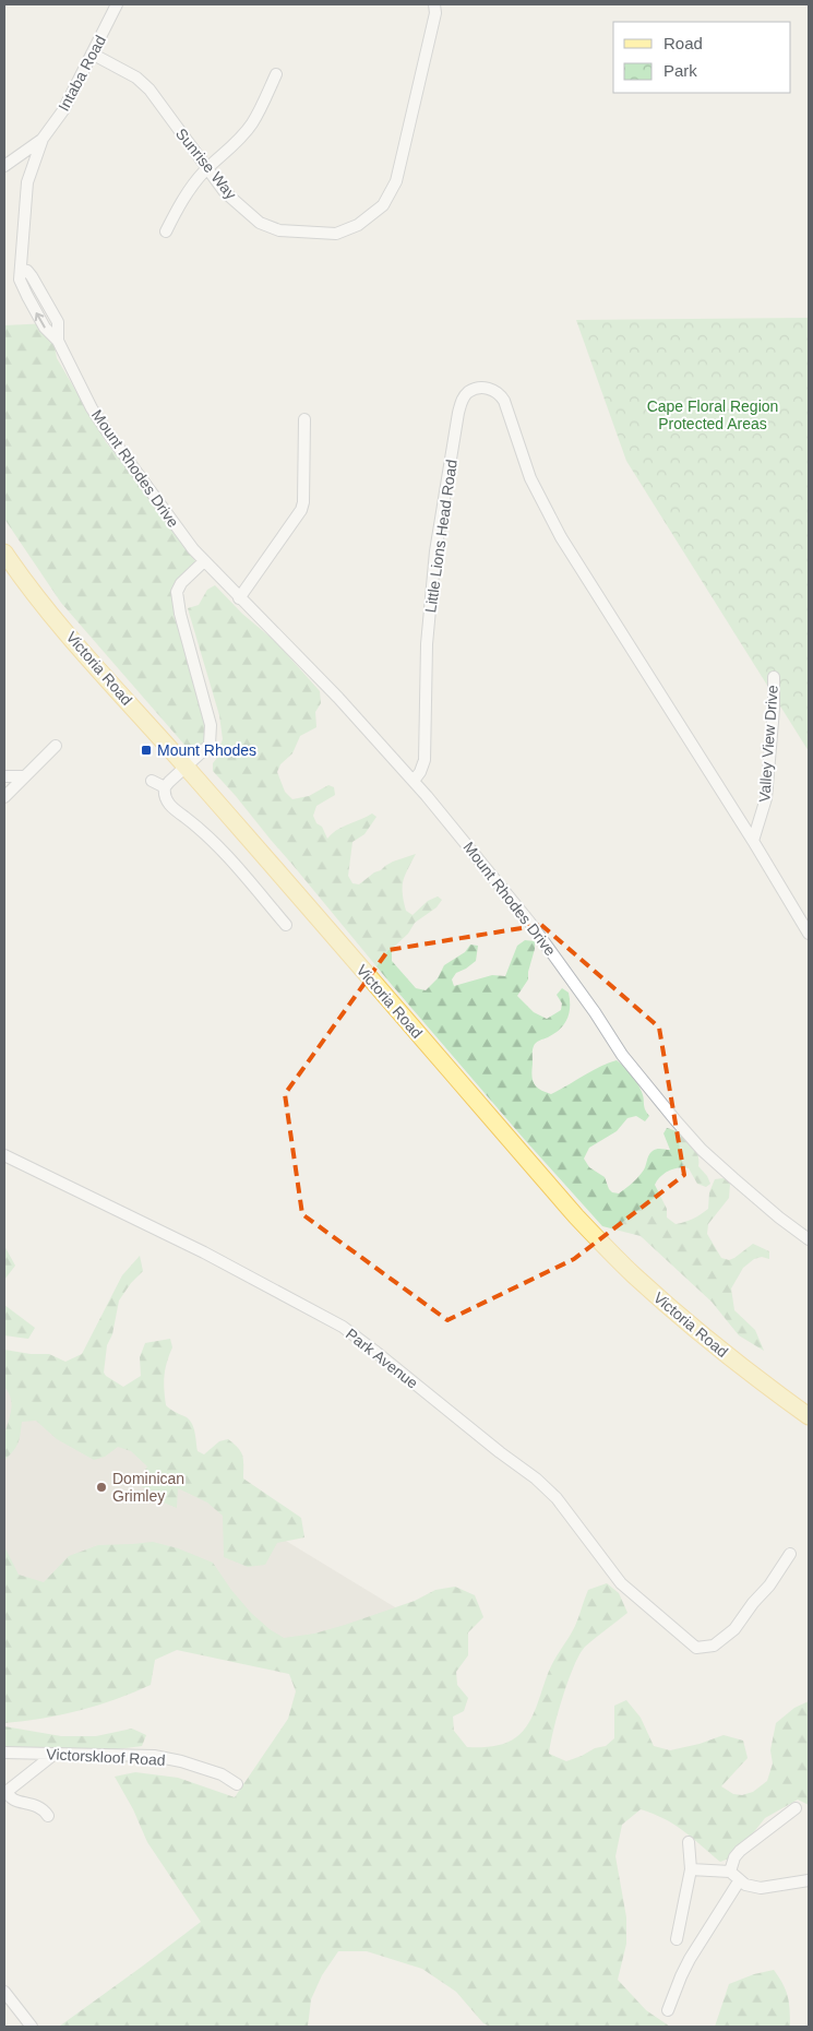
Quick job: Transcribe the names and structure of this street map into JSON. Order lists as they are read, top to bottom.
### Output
{
  "streets": {
    "main road": ["Victoria Road"],
    "street": [
      "Intaba Road",
      "Sunrise Way",
      "Mount Rhodes Drive",
      "Little Lions Head Road",
      "Valley View Drive",
      "Park Avenue",
      "Victorskloof Road"
    ]
  },
  "crossings": [
    ["Intaba Road", "Sunrise Way"],
    ["Intaba Road", "Mount Rhodes Drive"],
    ["Mount Rhodes Drive", "Little Lions Head Road"],
    ["Little Lions Head Road", "Valley View Drive"]
  ],
  "parks": ["Cape Floral Region Protected Areas"],
  "places": {
    "transit": ["Mount Rhodes"],
    "other": ["Dominican Grimley"]
  },
  "legend": ["Road", "Park"]
}
